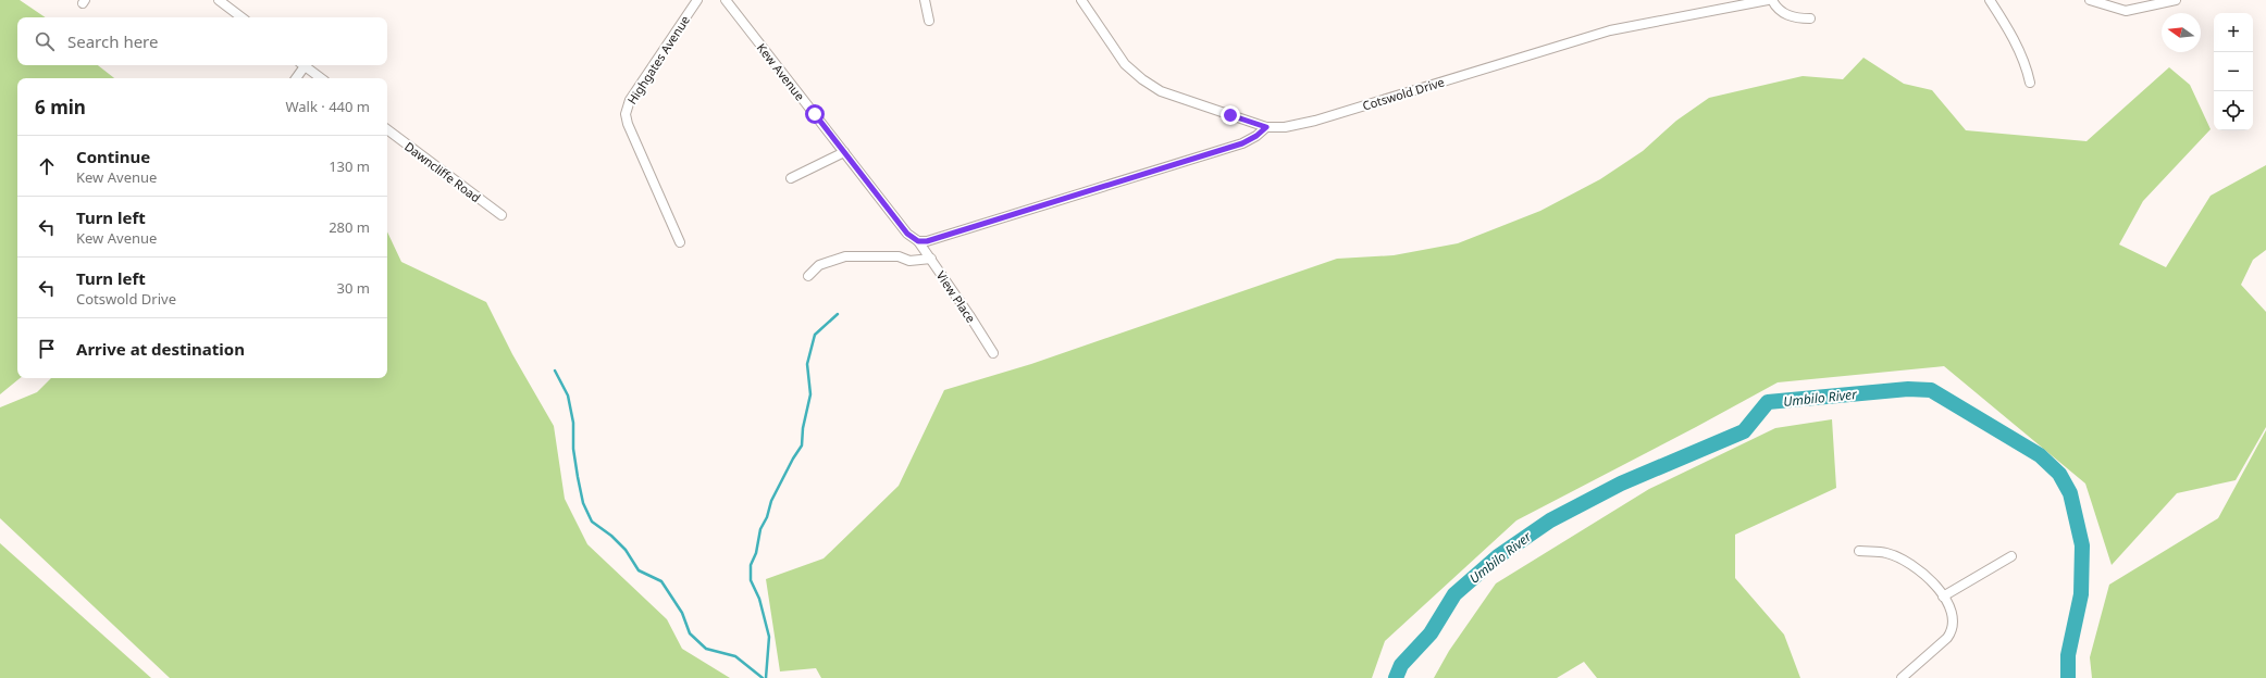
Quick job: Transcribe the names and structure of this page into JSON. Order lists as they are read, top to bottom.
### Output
{
  "streets": {
    "street": [
      "Highgates Avenue",
      "Kew Avenue",
      "Cotswold Drive",
      "Dawncliffe Road",
      "View Place"
    ]
  },
  "crossings": [
    ["Kew Avenue", "View Place"]
  ],
  "water": ["Umbilo River"],
  "north": "left",
  "page": {
    "map_buttons": ["+", "−"],
    "search": "Search here",
    "heading": ["6 min", "Walk · 440 m"],
    "list": [
      ["Continue", "Kew Avenue", "130 m"],
      ["Turn left", "Kew Avenue", "280 m"],
      ["Turn left", "Cotswold Drive", "30 m"],
      "Arrive at destination"
    ]
  }
}
